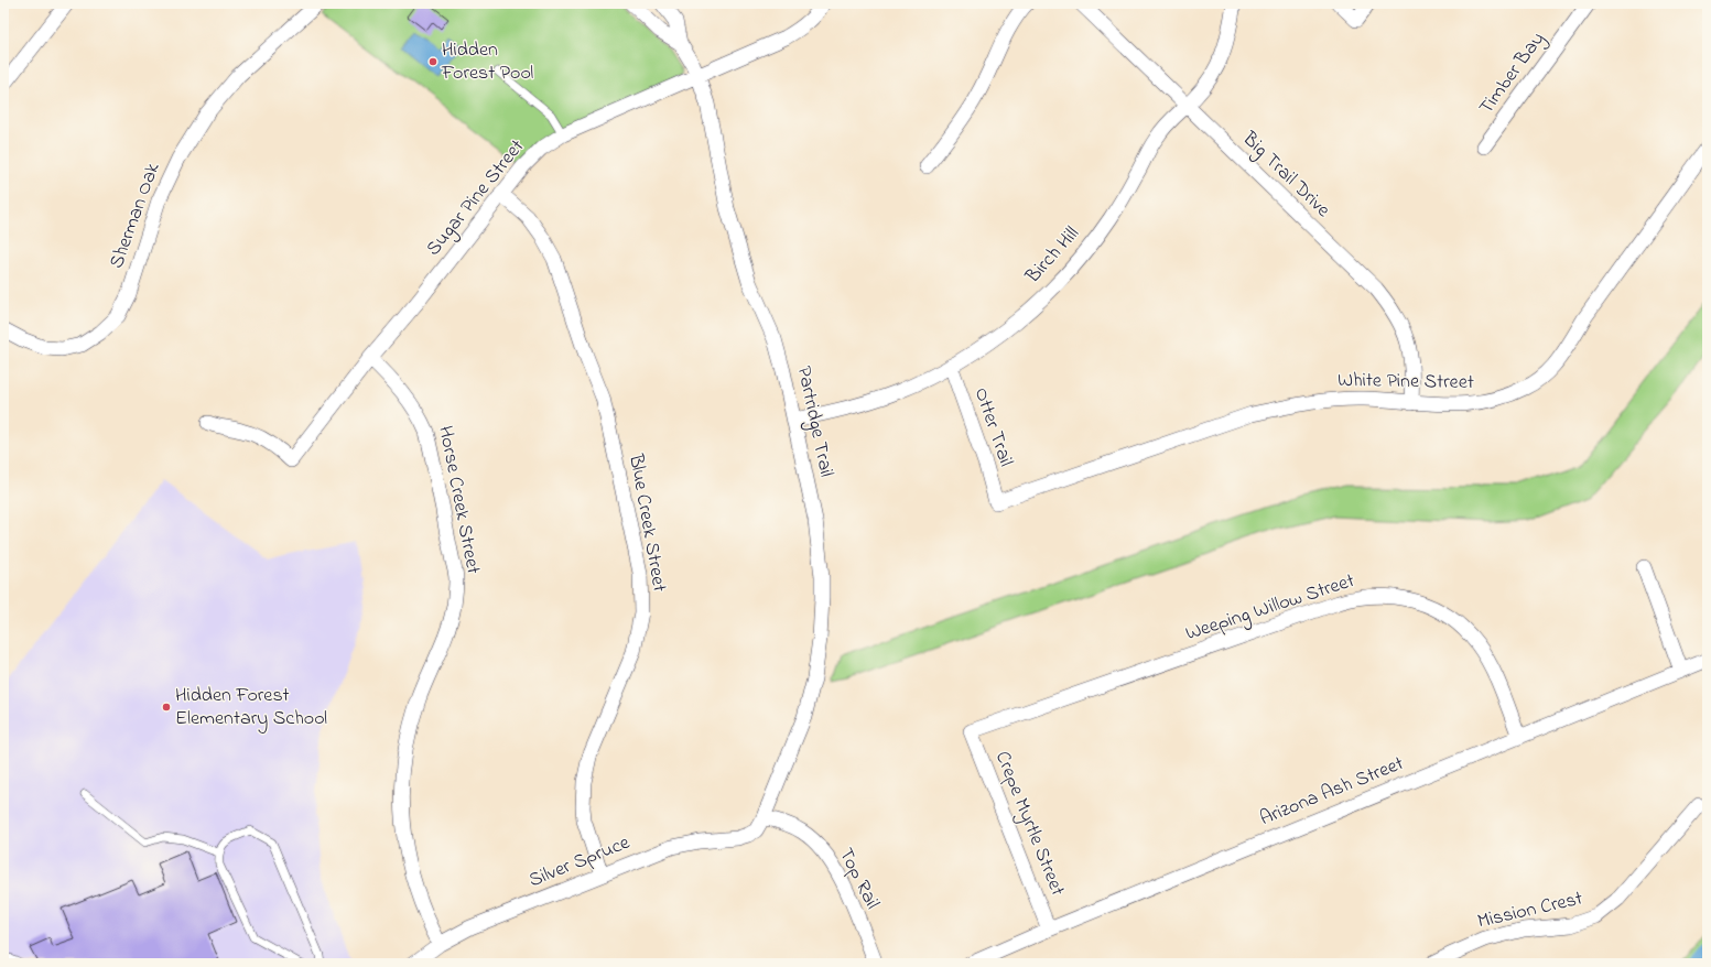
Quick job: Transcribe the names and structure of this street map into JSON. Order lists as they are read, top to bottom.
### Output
{
  "streets": {
    "street": [
      "Timber Bay",
      "Big Trail Drive",
      "Sugar Pine Street",
      "Sherman Oak",
      "Birch Hill",
      "White Pine Street",
      "Partridge Trail",
      "Otter Trail",
      "Horse Creek Street",
      "Blue Creek Street",
      "Weeping Willow Street",
      "Arizona Ash Street",
      "Crepe Myrtle Street",
      "Silver Spruce",
      "Top Rail",
      "Mission Crest"
    ]
  },
  "crossings": [
    ["Big Trail Drive", "Birch Hill"],
    ["Big Trail Drive", "White Pine Street"],
    ["Sugar Pine Street", "Partridge Trail"],
    ["Sugar Pine Street", "Horse Creek Street"],
    ["Sugar Pine Street", "Blue Creek Street"],
    ["Birch Hill", "Partridge Trail"],
    ["Birch Hill", "Otter Trail"],
    ["White Pine Street", "Otter Trail"],
    ["Partridge Trail", "Silver Spruce"],
    ["Partridge Trail", "Top Rail"],
    ["Horse Creek Street", "Silver Spruce"],
    ["Blue Creek Street", "Silver Spruce"],
    ["Weeping Willow Street", "Arizona Ash Street"],
    ["Weeping Willow Street", "Crepe Myrtle Street"],
    ["Arizona Ash Street", "Crepe Myrtle Street"],
    ["Silver Spruce", "Top Rail"]
  ],
  "places": ["Hidden Forest Pool", "Hidden Forest Elementary School"]
}
